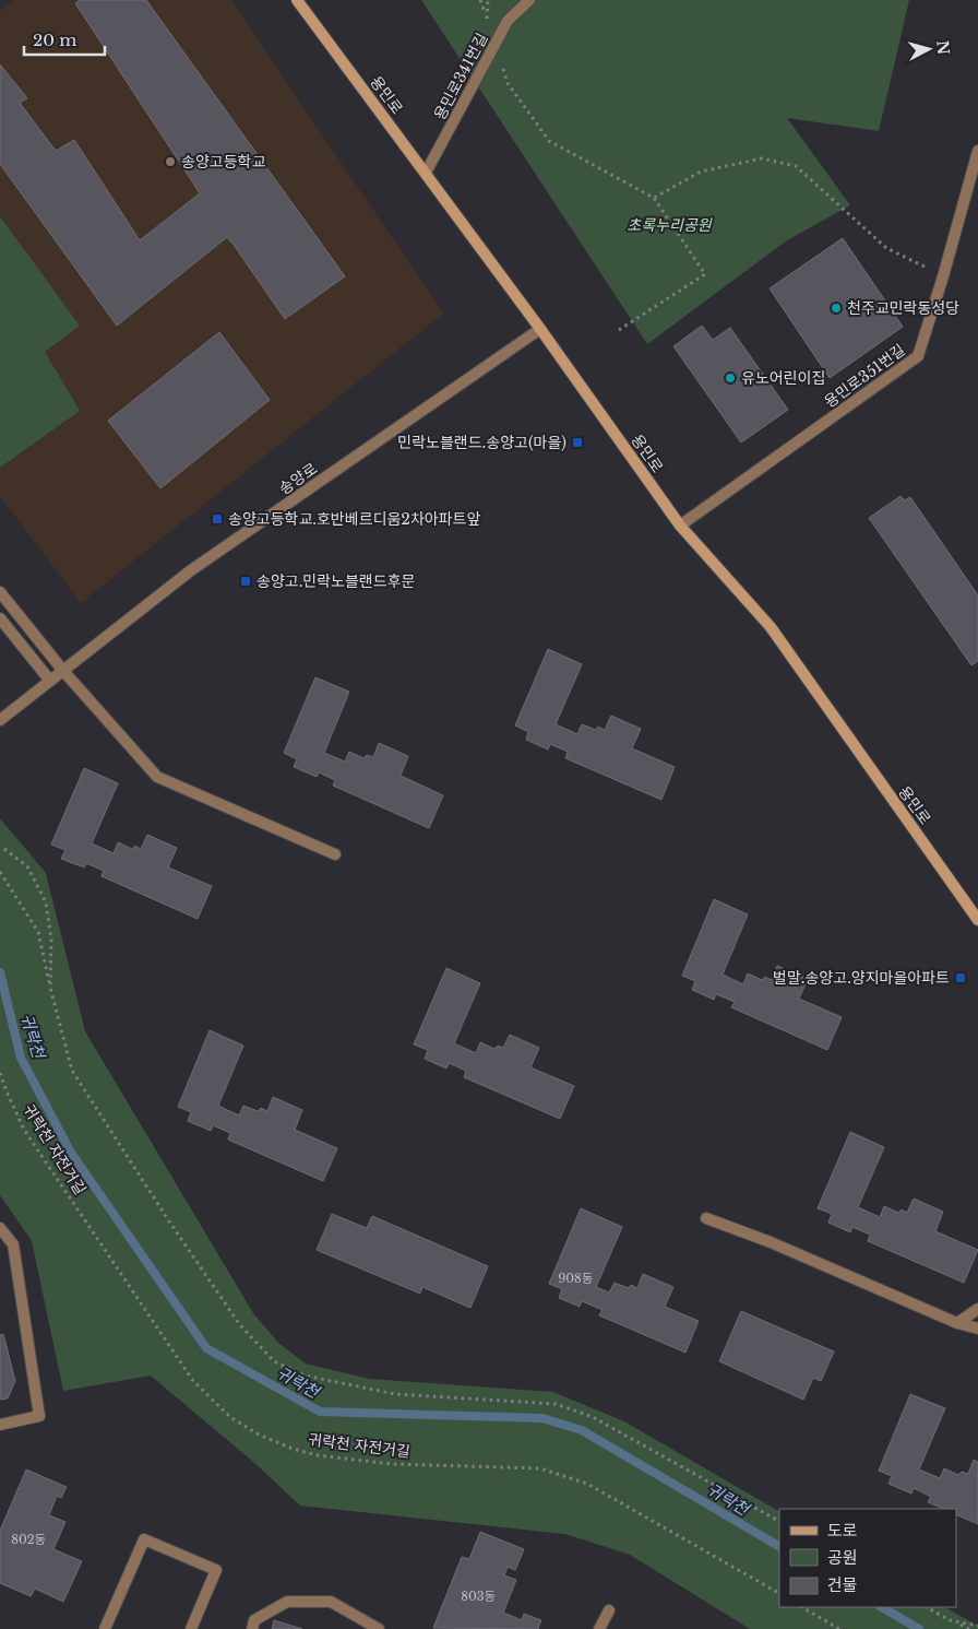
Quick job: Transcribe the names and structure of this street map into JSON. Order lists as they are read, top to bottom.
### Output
{
  "streets": {
    "street": [
      "용민로341번길",
      "용민로",
      "용민로351번길",
      "송양로"
    ],
    "path": ["귀락천 자전거길"]
  },
  "crossings": [
    ["용민로341번길", "용민로"],
    ["용민로", "용민로351번길"],
    ["용민로", "송양로"]
  ],
  "water": ["귀락천"],
  "parks": ["초록누리공원"],
  "places": {
    "other": ["송양고등학교", "천주교민락동성당", "유노어린이집"],
    "transit": [
      "민락노블랜드.송양고(마을)",
      "송양고등학교.호반베르디움2차아파트앞",
      "송양고.민락노블랜드후문",
      "벌말.송양고.양지마을아파트"
    ]
  },
  "house_numbers": ["908동", "802동", "803동"],
  "legend": ["도로", "공원", "건물"],
  "scale_bar": "20 m",
  "north": "right"
}
